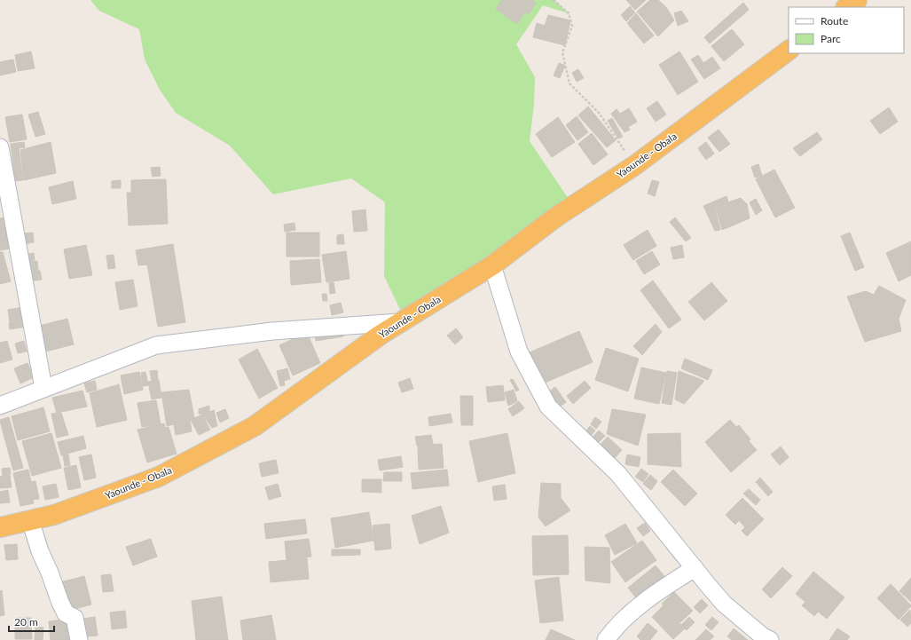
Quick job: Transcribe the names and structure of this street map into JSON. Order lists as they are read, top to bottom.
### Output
{
  "streets": {
    "highway": ["Yaounde - Obala"]
  },
  "legend": ["Route", "Parc"],
  "scale_bar": "20 m"
}
